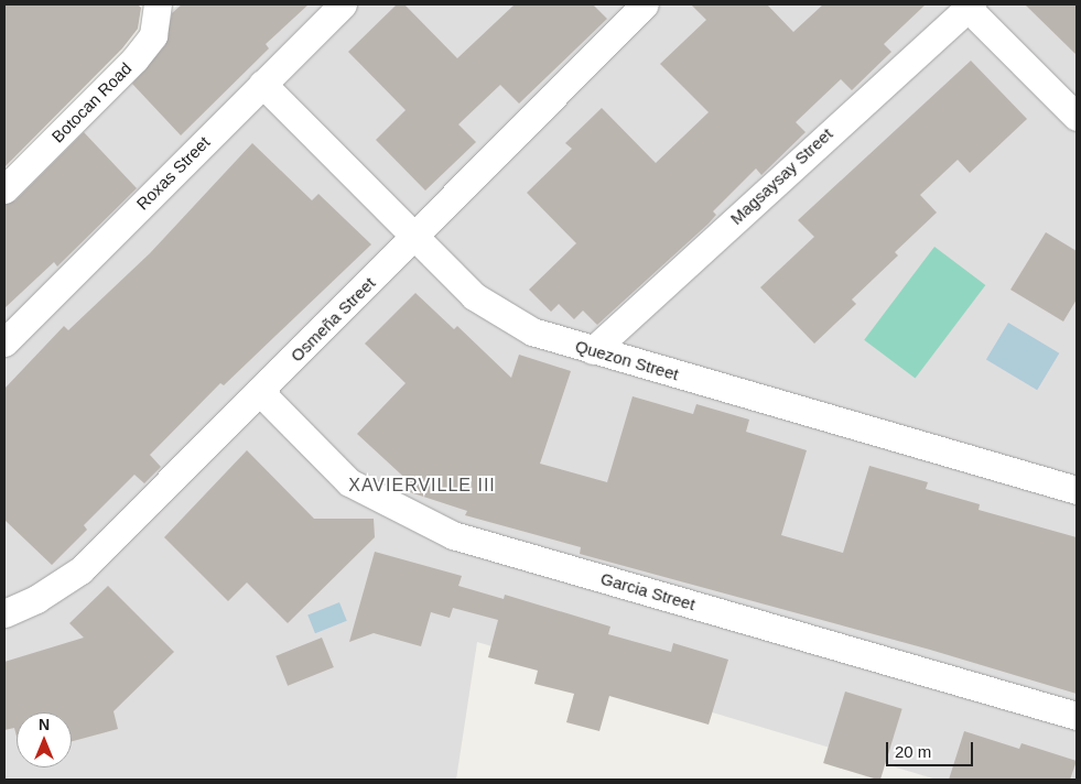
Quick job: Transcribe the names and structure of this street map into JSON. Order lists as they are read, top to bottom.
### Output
{
  "streets": {
    "street": [
      "Botocan Road",
      "Roxas Street",
      "Magsaysay Street",
      "Osmeña Street",
      "Quezon Street",
      "Garcia Street"
    ]
  },
  "crossings": [
    ["Roxas Street", "Quezon Street"],
    ["Magsaysay Street", "Quezon Street"],
    ["Osmeña Street", "Quezon Street"],
    ["Osmeña Street", "Garcia Street"]
  ],
  "districts": ["XAVIERVILLE III"],
  "scale_bar": "20 m",
  "north": "top"
}
